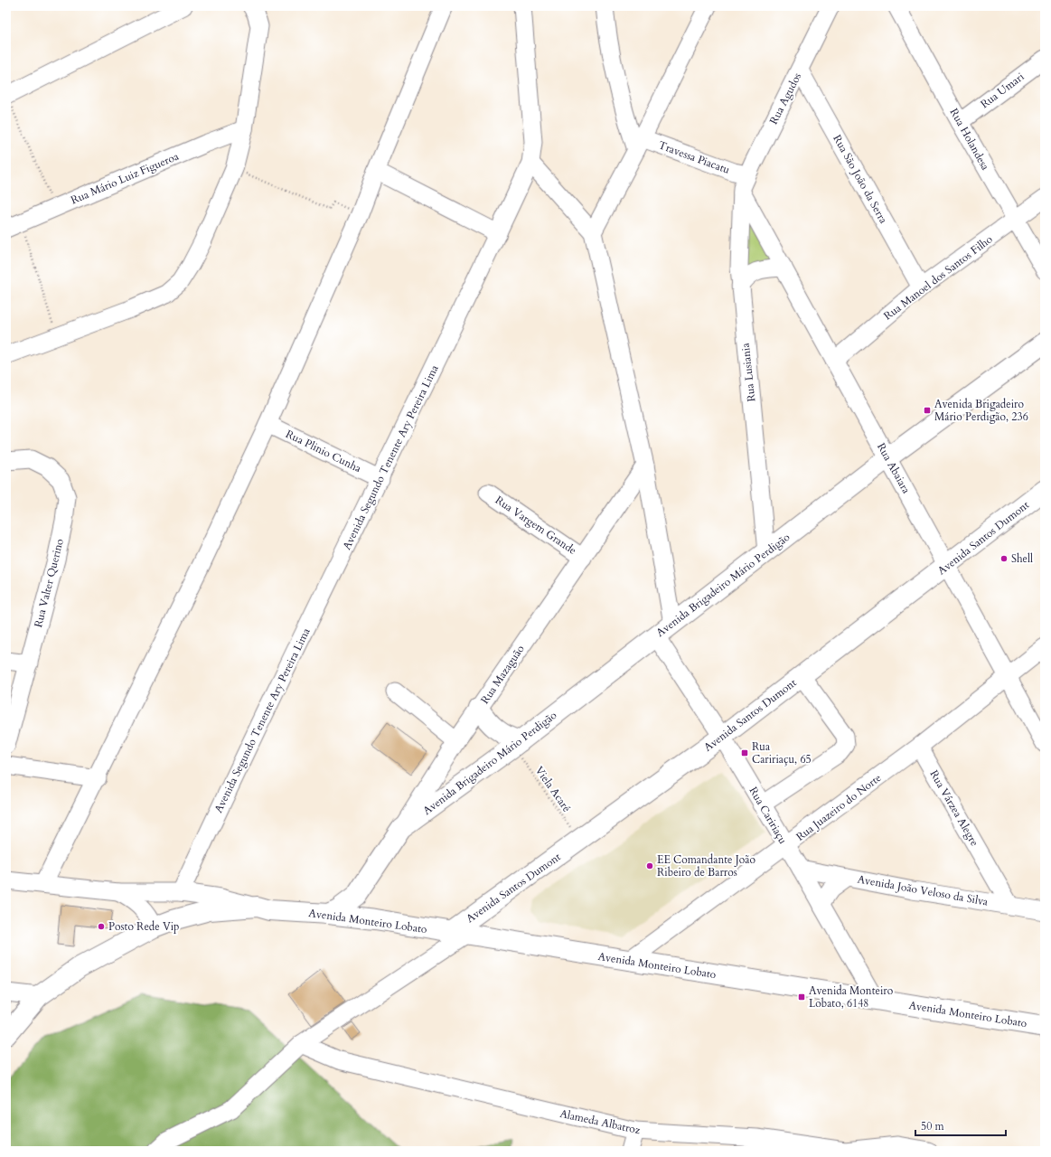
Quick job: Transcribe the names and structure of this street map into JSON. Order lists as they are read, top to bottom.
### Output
{
  "streets": {
    "main road": [
      "Avenida Santos Dumont",
      "Avenida Brigadeiro Mário Perdigão",
      "Rua Mazaguão",
      "Avenida Monteiro Lobato"
    ],
    "street": [
      "Rua Umari",
      "Rua Agudos",
      "Rua Holandesa",
      "Travessa Piacatu",
      "Rua Mário Luiz Figueroa",
      "Rua São João da Serra",
      "Rua Manoel dos Santos Filho",
      "Rua Lusiania",
      "Rua Plinio Cunha",
      "Avenida Segundo Tenente Ary Pereira Lima",
      "Rua Abaiara",
      "Rua Vargem Grande",
      "Rua Valter Querino",
      "Rua Juazeiro do Norte",
      "Rua Várzea Alegre",
      "Rua Caririaçu",
      "Avenida João Veloso da Silva",
      "Alameda Albatroz"
    ],
    "path": ["Viela Acaré"]
  },
  "crossings": [
    ["Rua Umari", "Rua Holandesa"],
    ["Rua Agudos", "Travessa Piacatu"],
    ["Rua Agudos", "Rua São João da Serra"],
    ["Rua Agudos", "Rua Lusiania"],
    ["Rua Agudos", "Rua Abaiara"],
    ["Rua Holandesa", "Rua Manoel dos Santos Filho"],
    ["Rua São João da Serra", "Rua Manoel dos Santos Filho"],
    ["Rua Manoel dos Santos Filho", "Rua Abaiara"],
    ["Rua Lusiania", "Rua Abaiara"],
    ["Rua Lusiania", "Avenida Brigadeiro Mário Perdigão"],
    ["Rua Plinio Cunha", "Avenida Segundo Tenente Ary Pereira Lima"],
    ["Rua Abaiara", "Avenida Santos Dumont"],
    ["Rua Abaiara", "Avenida Brigadeiro Mário Perdigão"],
    ["Rua Abaiara", "Rua Juazeiro do Norte"],
    ["Rua Vargem Grande", "Rua Mazaguão"],
    ["Avenida Santos Dumont", "Viela Acaré"],
    ["Avenida Santos Dumont", "Rua Caririaçu"],
    ["Avenida Santos Dumont", "Avenida Monteiro Lobato"],
    ["Avenida Brigadeiro Mário Perdigão", "Rua Mazaguão"],
    ["Avenida Brigadeiro Mário Perdigão", "Viela Acaré"],
    ["Avenida Brigadeiro Mário Perdigão", "Rua Caririaçu"],
    ["Rua Mazaguão", "Avenida Monteiro Lobato"],
    ["Rua Juazeiro do Norte", "Rua Várzea Alegre"],
    ["Rua Juazeiro do Norte", "Rua Caririaçu"],
    ["Rua Juazeiro do Norte", "Avenida Monteiro Lobato"],
    ["Rua Várzea Alegre", "Avenida João Veloso da Silva"],
    ["Rua Caririaçu", "Avenida João Veloso da Silva"],
    ["Rua Caririaçu", "Avenida Monteiro Lobato"]
  ],
  "places": {
    "transit": ["Avenida Brigadeiro Mário Perdigão, 236", "Rua Caririaçu, 65", "Avenida Monteiro Lobato, 6148"],
    "other": ["Shell", "EE Comandante João Ribeiro de Barros", "Posto Rede Vip"]
  },
  "scale_bar": "50 m"
}
